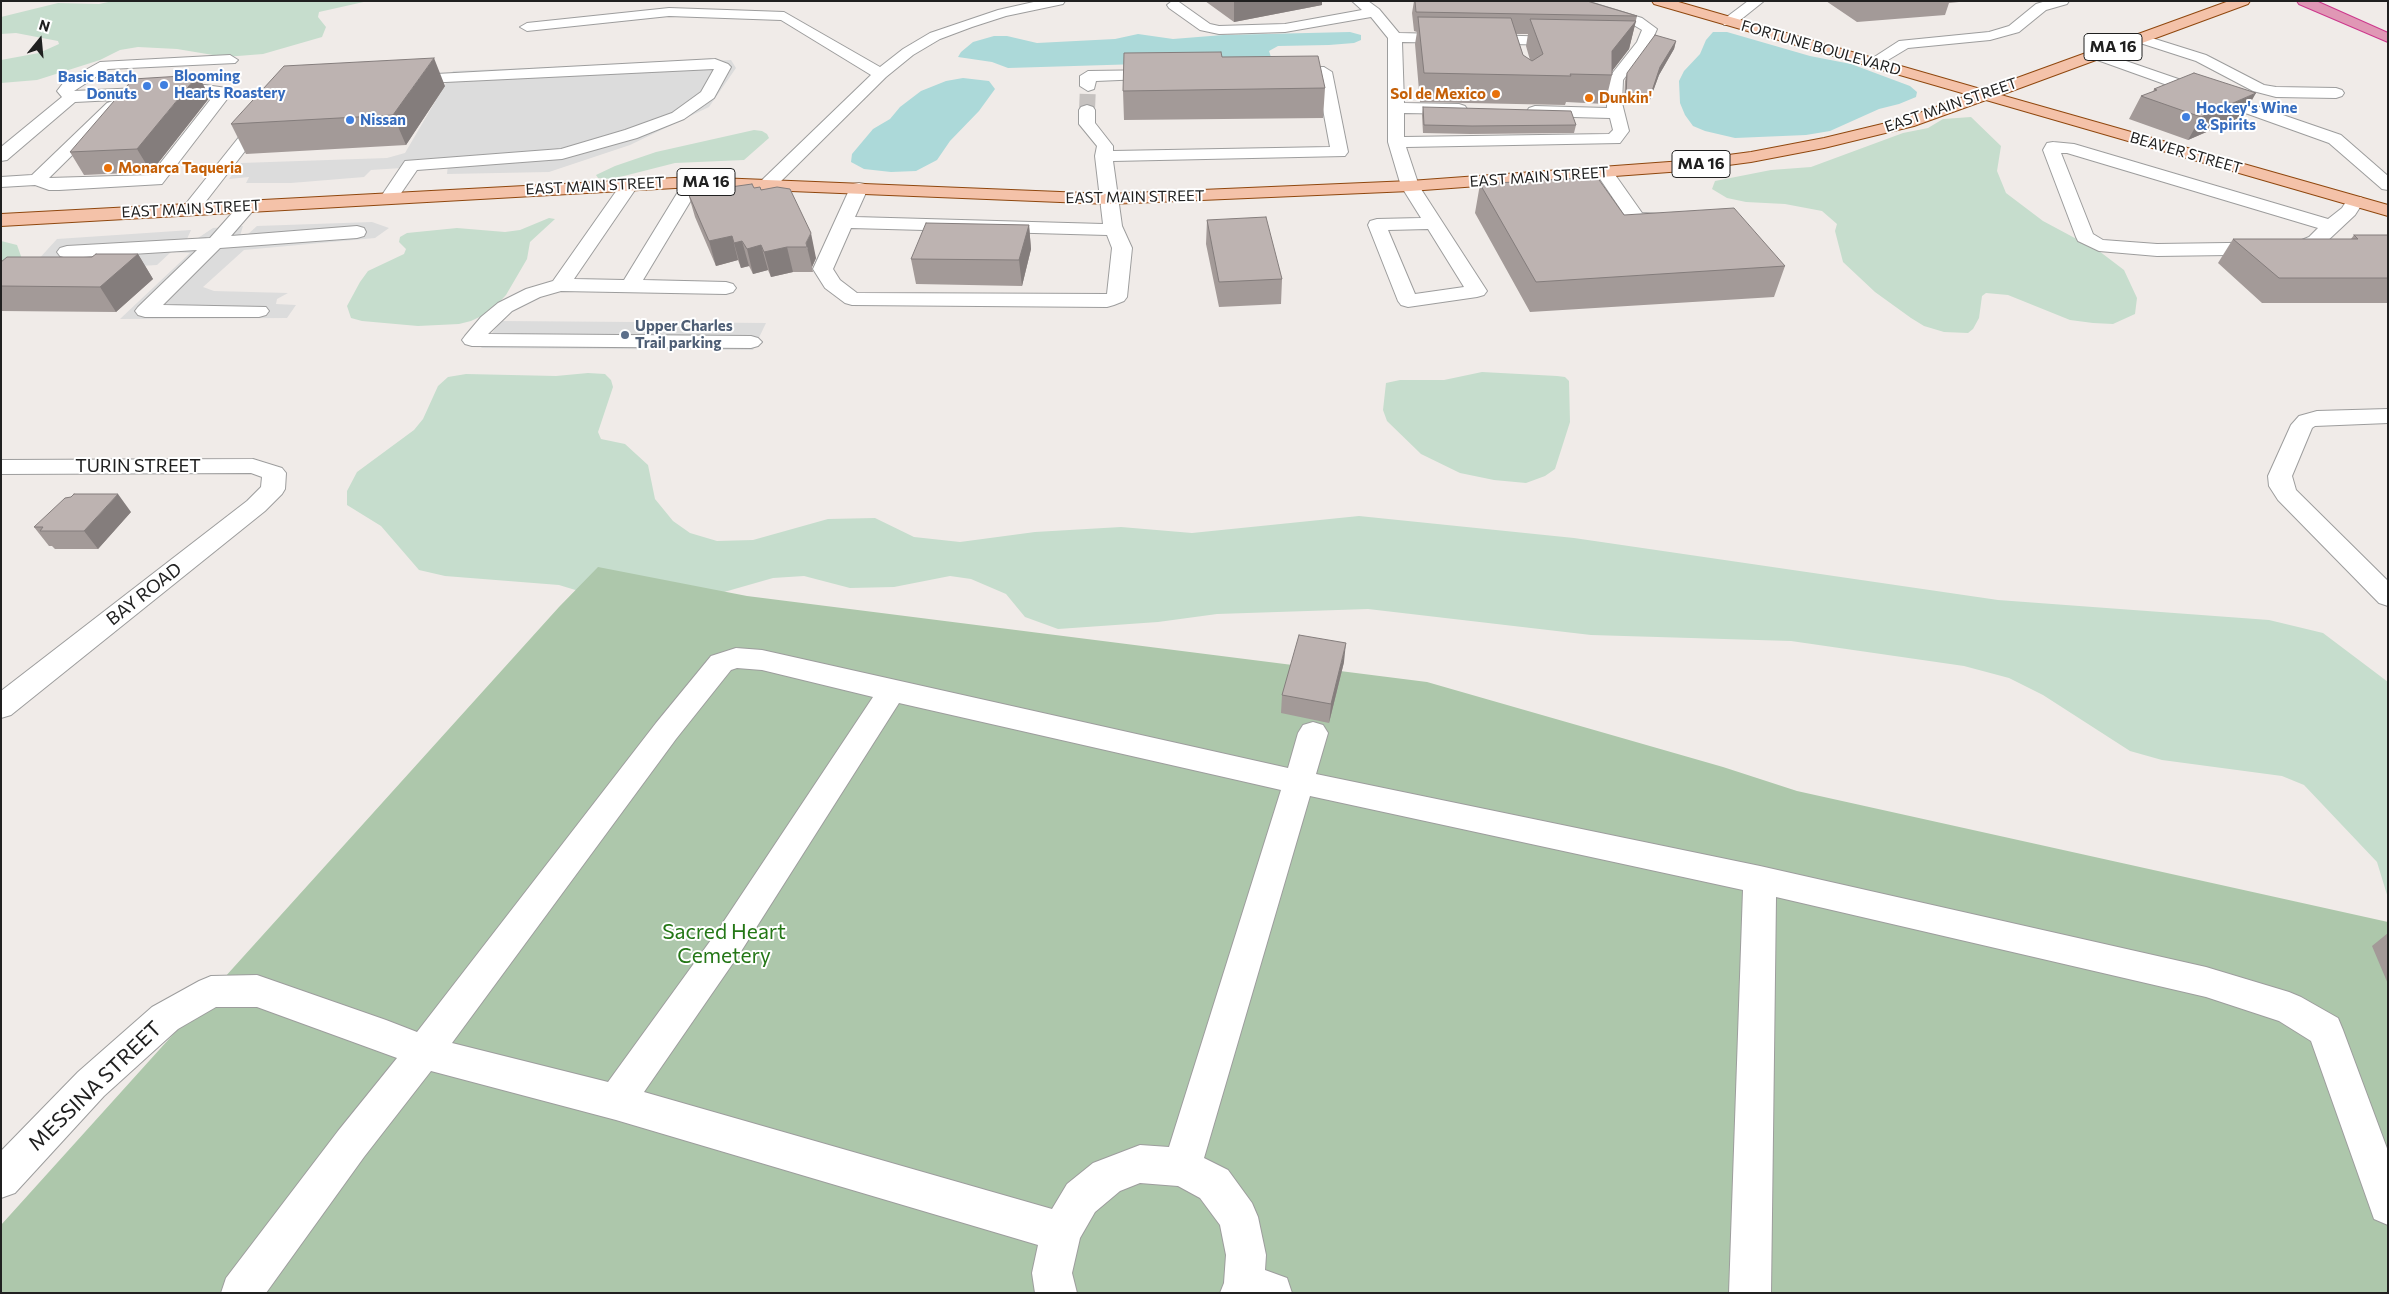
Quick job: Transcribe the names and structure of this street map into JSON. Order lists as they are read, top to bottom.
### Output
{
  "streets": {
    "main road": [
      "MA 16",
      "FORTUNE BOULEVARD",
      "EAST MAIN STREET",
      "BEAVER STREET"
    ],
    "street": ["TURIN STREET", "BAY ROAD", "MESSINA STREET"]
  },
  "crossings": [
    ["FORTUNE BOULEVARD", "EAST MAIN STREET"],
    ["FORTUNE BOULEVARD", "BEAVER STREET"],
    ["EAST MAIN STREET", "BEAVER STREET"],
    ["TURIN STREET", "BAY ROAD"]
  ],
  "parks": ["Sacred Heart Cemetery"],
  "places": [
    "Blooming Hearts Roastery",
    "Basic Batch Donuts",
    "Sol de Mexico",
    "Dunkin'",
    "Hockey's Wine & Spirits",
    "Nissan",
    "Monarca Taqueria",
    "Upper Charles Trail parking"
  ],
  "north": "top"
}
